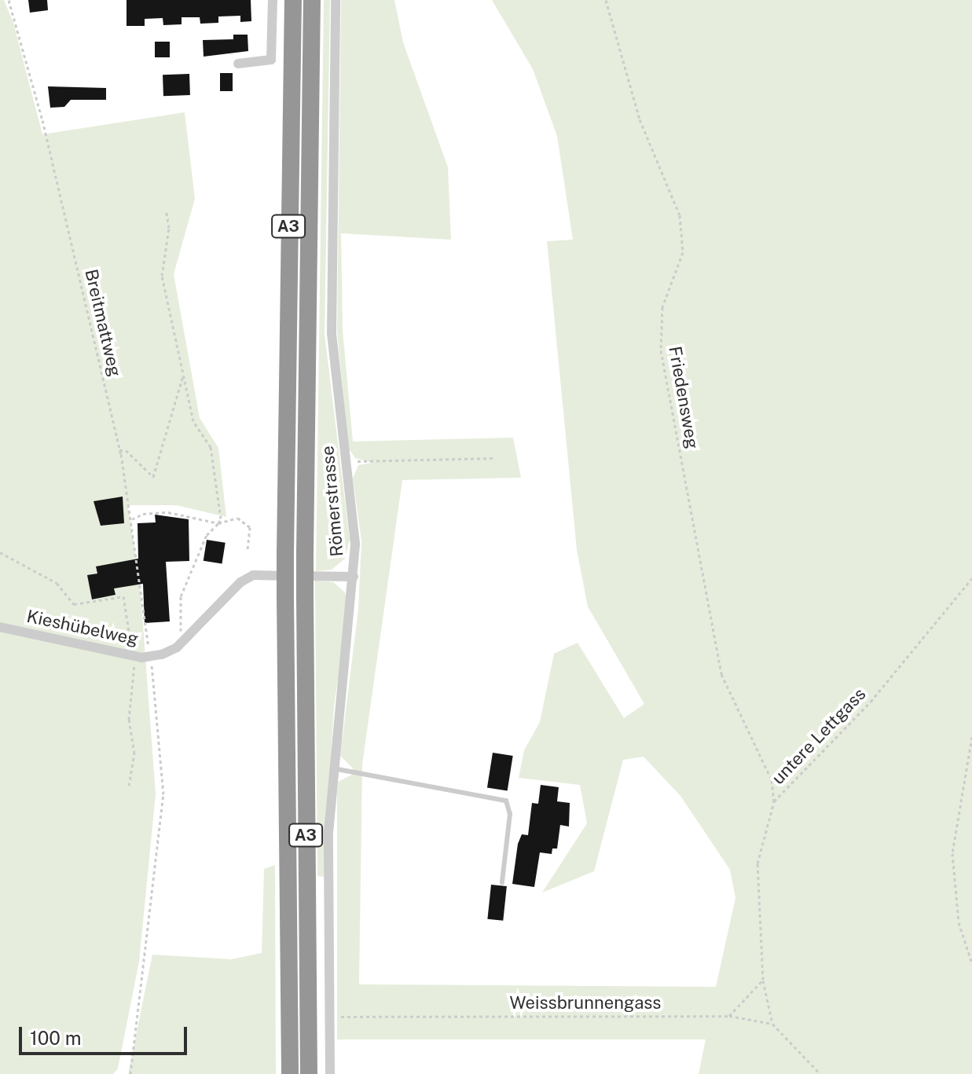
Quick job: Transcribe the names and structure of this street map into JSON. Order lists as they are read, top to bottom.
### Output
{
  "streets": {
    "highway": ["A3"],
    "street": ["Römerstrasse", "Kieshübelweg"],
    "path": [
      "Breitmattweg",
      "Friedensweg",
      "untere Lettgass",
      "Weissbrunnengass"
    ]
  },
  "crossings": [
    ["Breitmattweg", "Kieshübelweg"],
    ["Friedensweg", "untere Lettgass"],
    ["Römerstrasse", "Kieshübelweg"],
    ["Römerstrasse", "Weissbrunnengass"],
    ["untere Lettgass", "Weissbrunnengass"]
  ],
  "scale_bar": "100 m"
}
